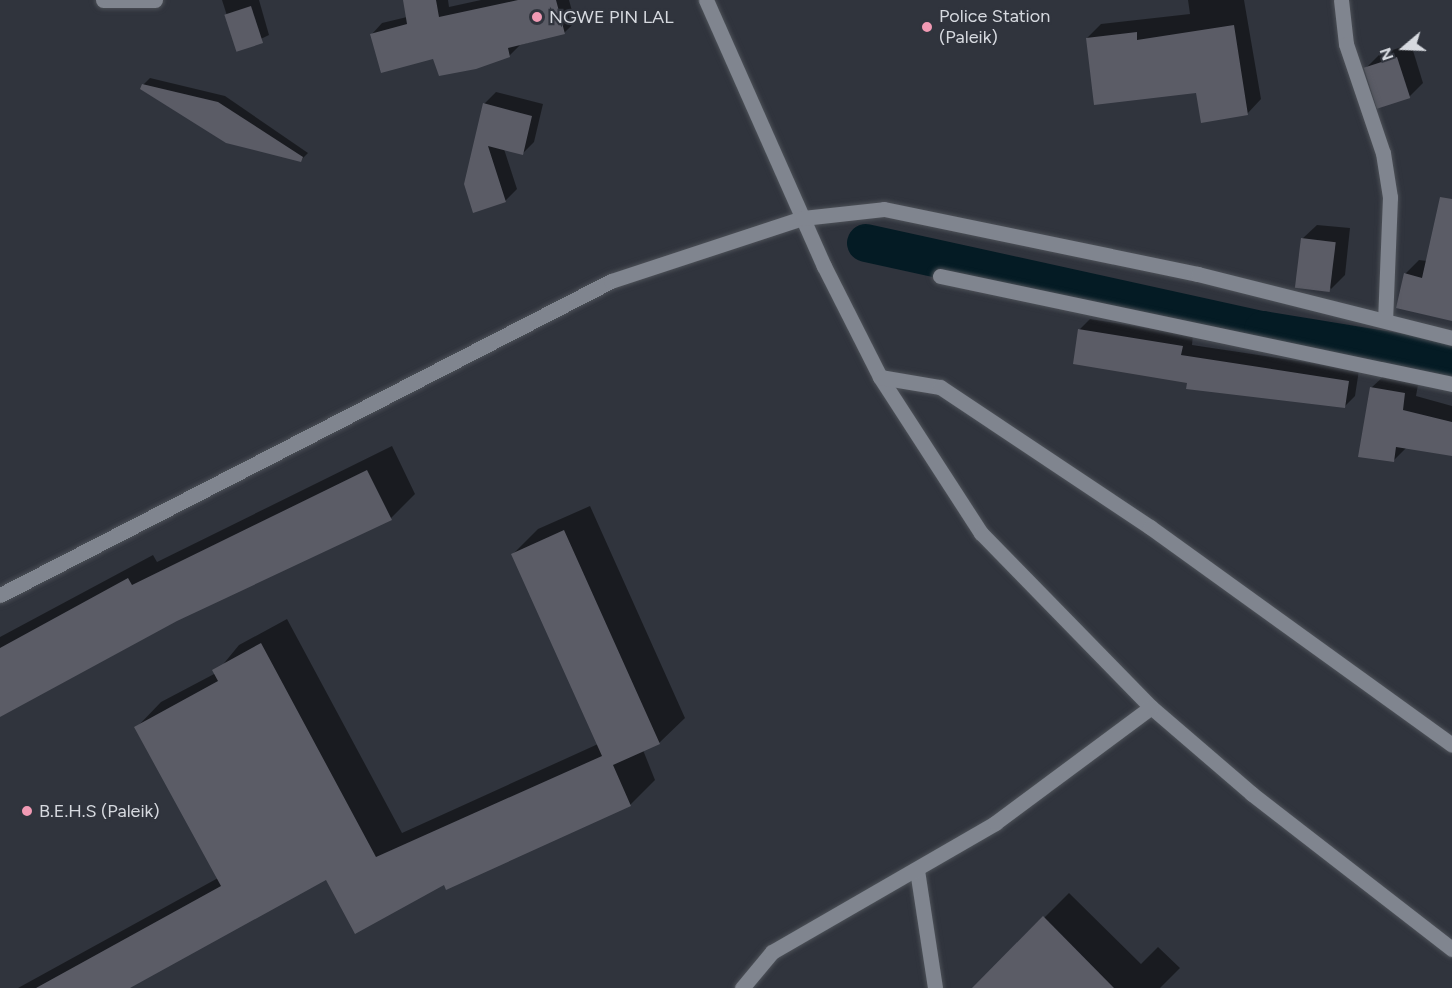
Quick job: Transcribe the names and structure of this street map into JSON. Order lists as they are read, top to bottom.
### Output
{
  "places": ["NGWE PIN LAL", "Police Station (Paleik)", "B.E.H.S (Paleik)"],
  "north": "left"
}
